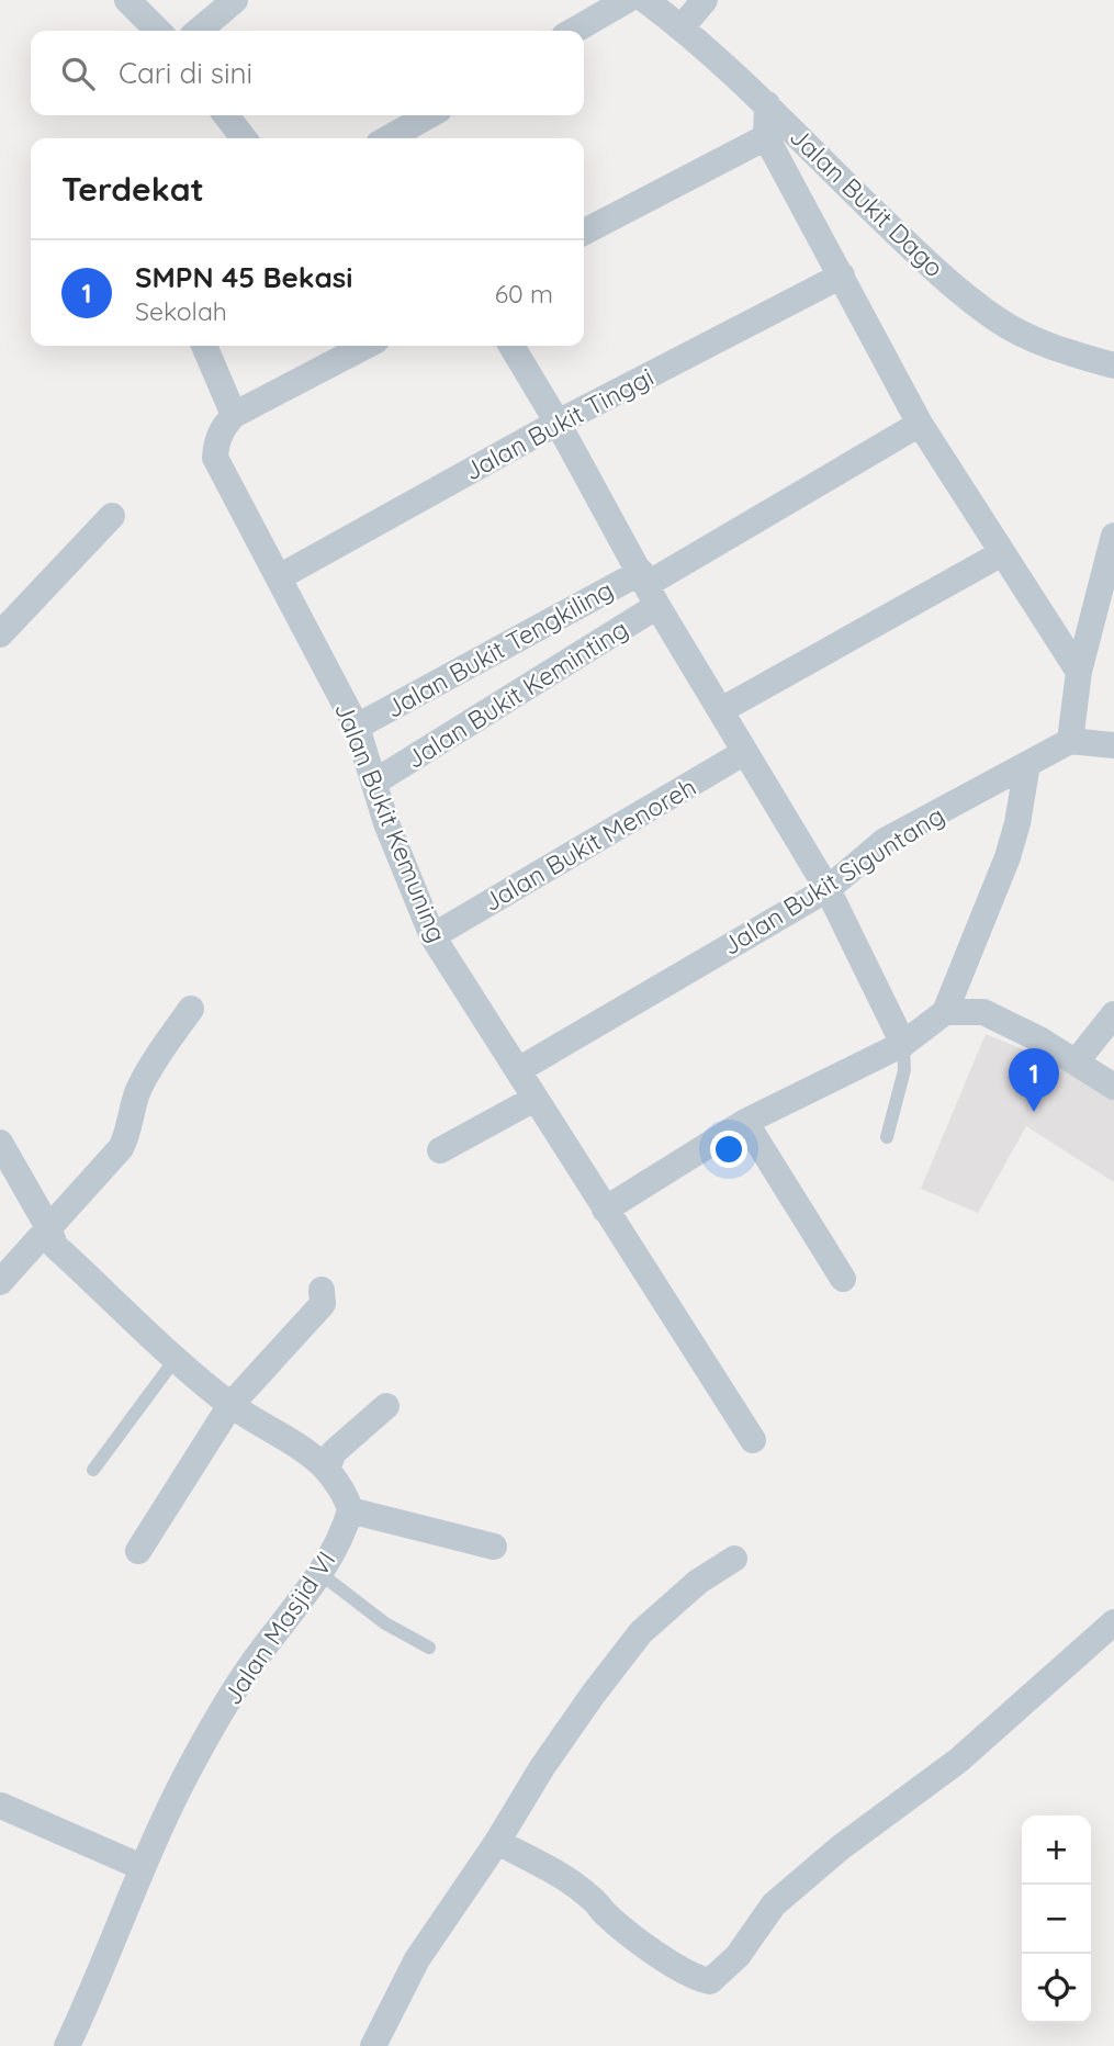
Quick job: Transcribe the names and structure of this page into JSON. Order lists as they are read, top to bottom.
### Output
{
  "streets": {
    "street": [
      "Jalan Bukit Dago",
      "Jalan Bukit Tinggi",
      "Jalan Bukit Tengkiling",
      "Jalan Bukit Keminting",
      "Jalan Bukit Kemuning",
      "Jalan Bukit Menoreh",
      "Jalan Bukit Siguntang",
      "Jalan Masjid VI"
    ]
  },
  "crossings": [
    ["Jalan Bukit Tinggi", "Jalan Bukit Kemuning"],
    ["Jalan Bukit Tengkiling", "Jalan Bukit Keminting"],
    ["Jalan Bukit Tengkiling", "Jalan Bukit Kemuning"],
    ["Jalan Bukit Keminting", "Jalan Bukit Kemuning"],
    ["Jalan Bukit Kemuning", "Jalan Bukit Menoreh"],
    ["Jalan Bukit Kemuning", "Jalan Bukit Siguntang"]
  ],
  "page": {
    "search": "Cari di sini",
    "heading": "Terdekat",
    "list": [
      {
        "mark": "1",
        "name": "SMPN 45 Bekasi",
        "note": "Sekolah",
        "value": "60 m"
      }
    ],
    "pins": "1",
    "map_buttons": ["+", "−"]
  }
}
